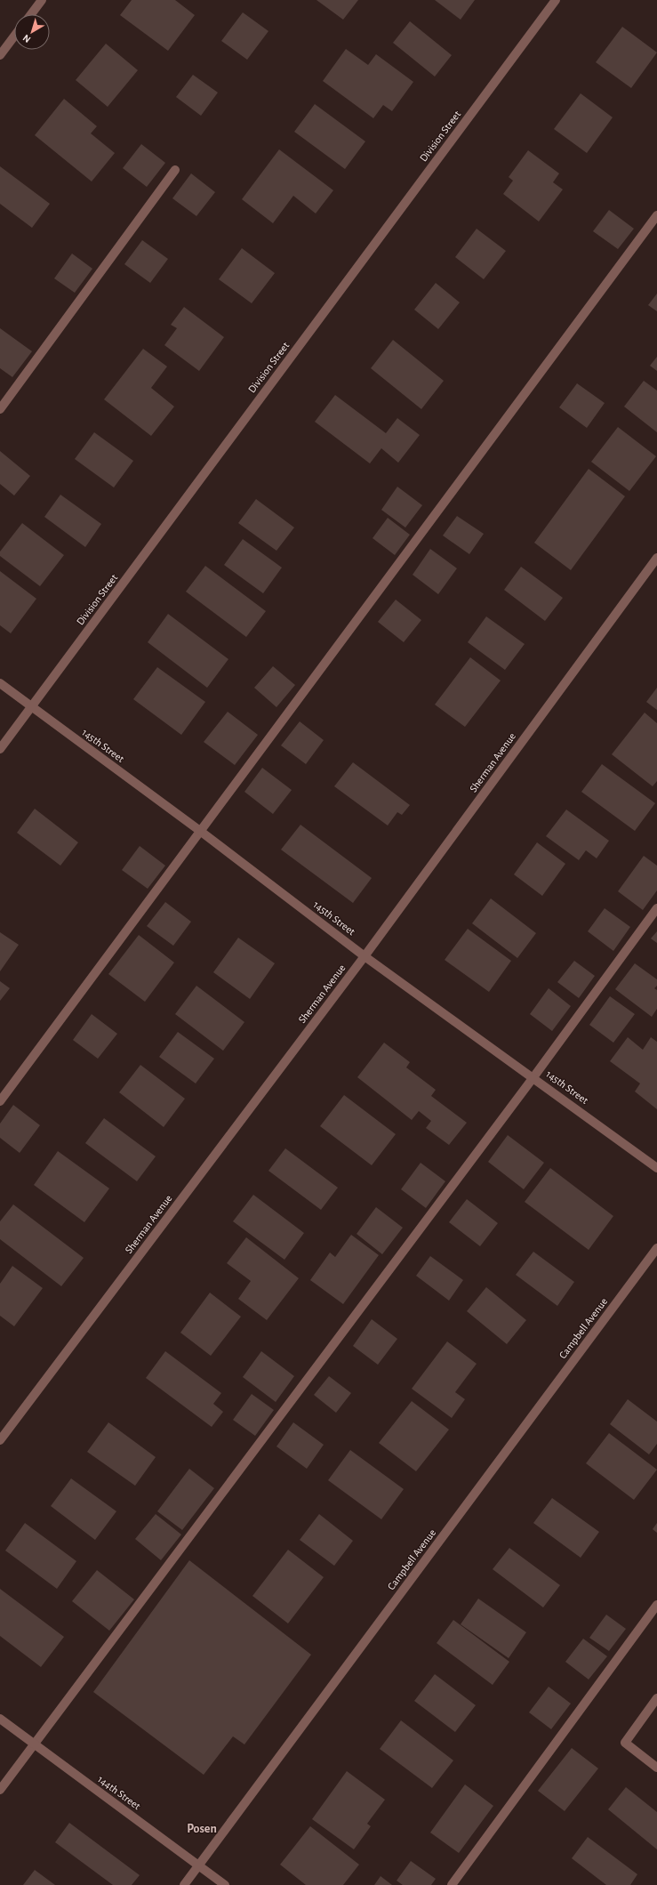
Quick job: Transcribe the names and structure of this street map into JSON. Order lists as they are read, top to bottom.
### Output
{
  "streets": {
    "street": [
      "Division Street",
      "145th Street",
      "Sherman Avenue",
      "Campbell Avenue",
      "144th Street"
    ]
  },
  "crossings": [
    ["Division Street", "145th Street"],
    ["145th Street", "Sherman Avenue"],
    ["Campbell Avenue", "144th Street"]
  ],
  "districts": ["Posen"],
  "north": "bottom left"
}
